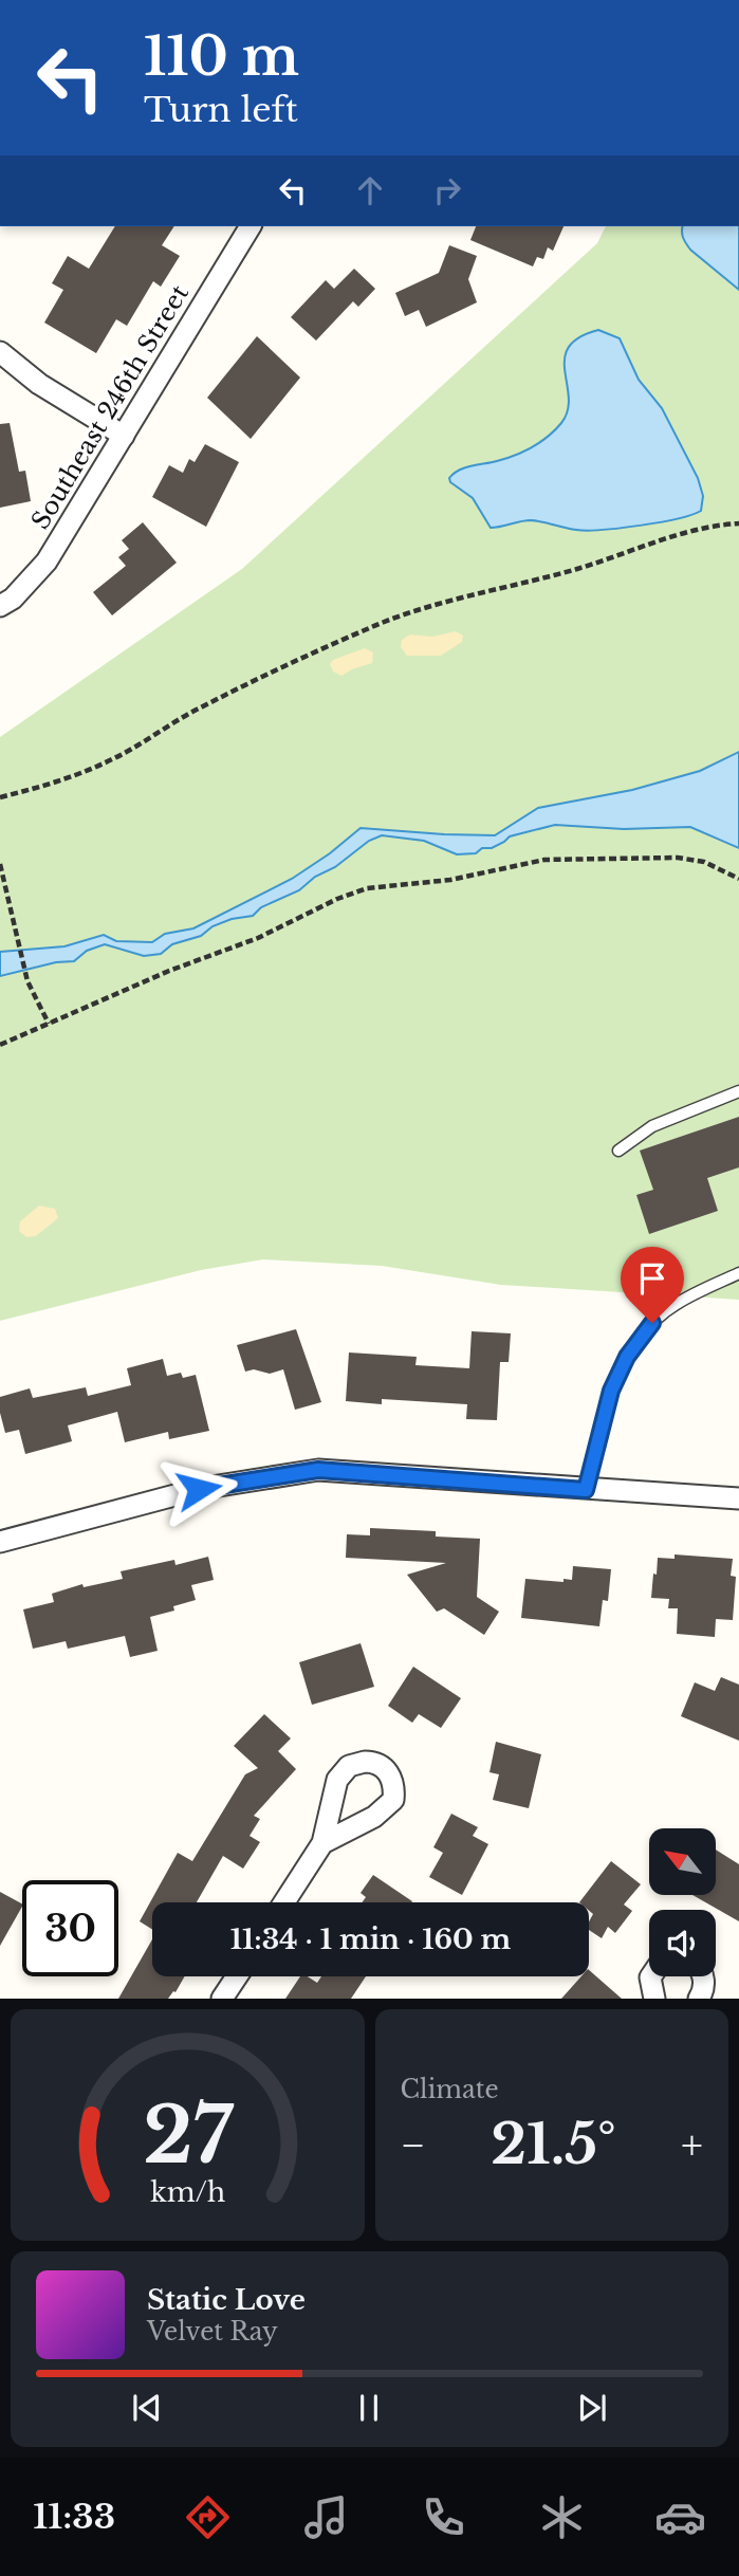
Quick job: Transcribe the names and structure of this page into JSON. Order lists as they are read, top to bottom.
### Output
{
  "streets": {
    "street": ["Southeast 246th Street"]
  },
  "north": "top left",
  "page": {
    "turn": ["110 m", "Turn left"],
    "limit": "30",
    "trip": "11:34 · 1 min · 160 m",
    "tile": "Climate",
    "heat": ["−", "21.5°", "+"],
    "song": ["Static Love", "Velvet Ray"],
    "tabs": "11:33",
    "gauge": ["27", "km/h"]
  }
}
